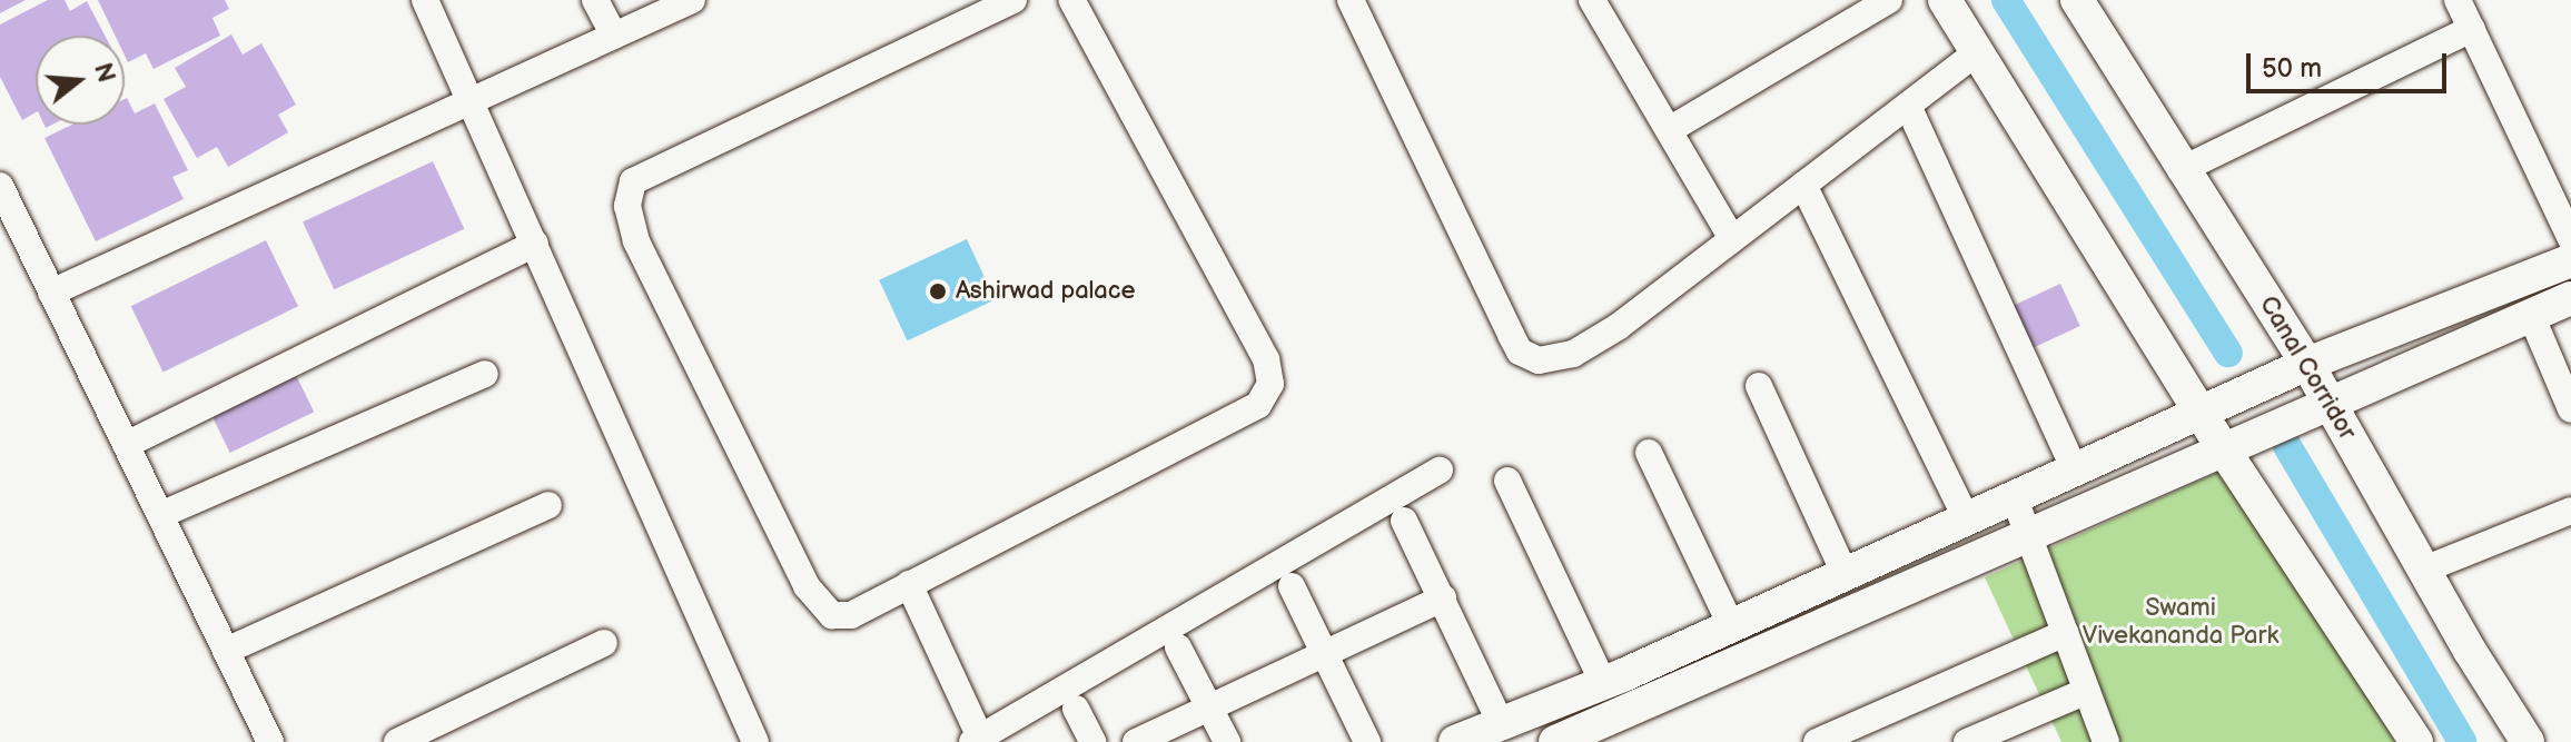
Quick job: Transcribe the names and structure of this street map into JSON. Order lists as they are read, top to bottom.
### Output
{
  "streets": {
    "street": ["Canal Corridor"]
  },
  "parks": ["Swami Vivekananda Park"],
  "places": ["Ashirwad palace"],
  "scale_bar": "50 m",
  "north": "right"
}
